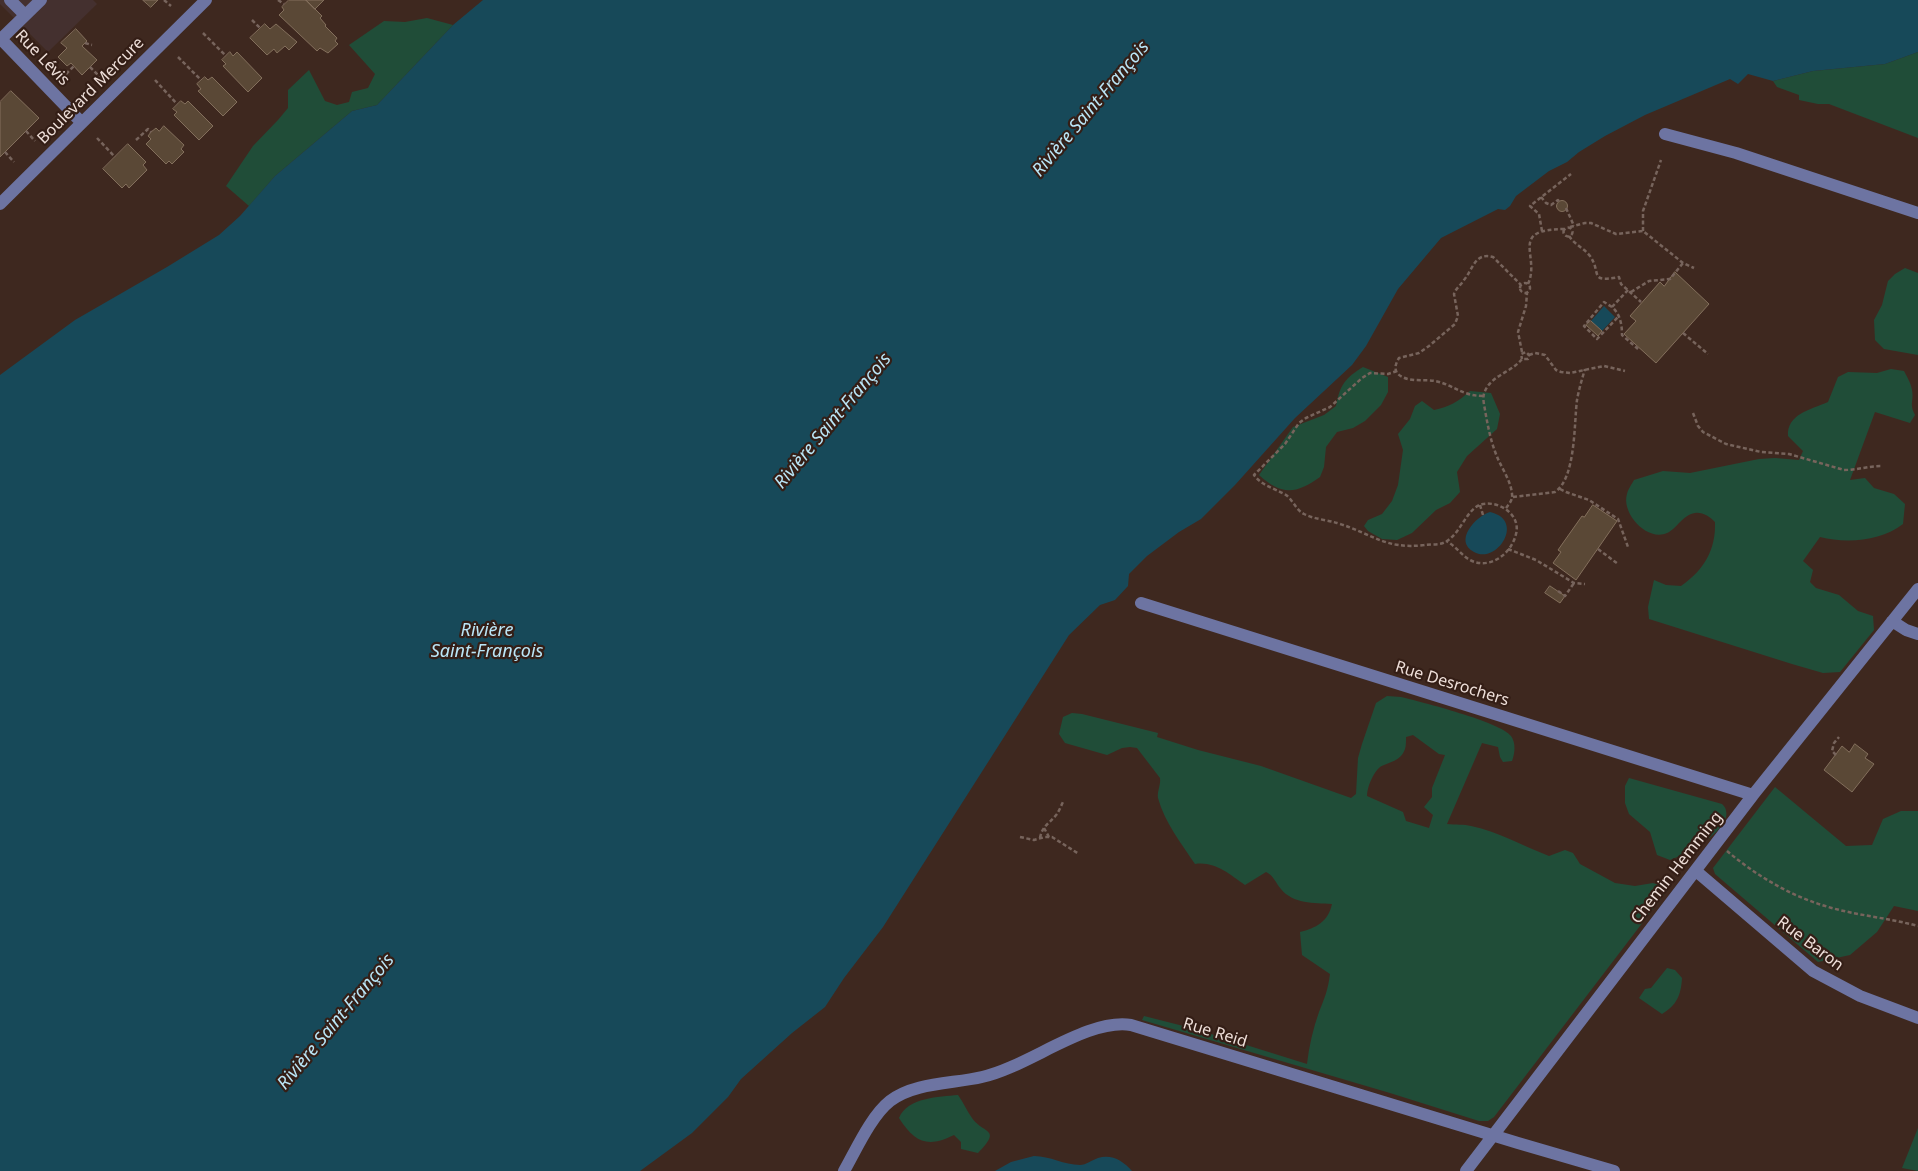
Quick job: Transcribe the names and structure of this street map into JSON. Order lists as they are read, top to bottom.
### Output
{
  "streets": {
    "street": [
      "Rue Lévis",
      "Boulevard Mercure",
      "Rue Desrochers",
      "Chemin Hemming",
      "Rue Baron",
      "Rue Reid"
    ]
  },
  "crossings": [
    ["Rue Lévis", "Boulevard Mercure"],
    ["Rue Desrochers", "Chemin Hemming"],
    ["Chemin Hemming", "Rue Baron"],
    ["Chemin Hemming", "Rue Reid"]
  ],
  "water": ["Rivière Saint-François"]
}
